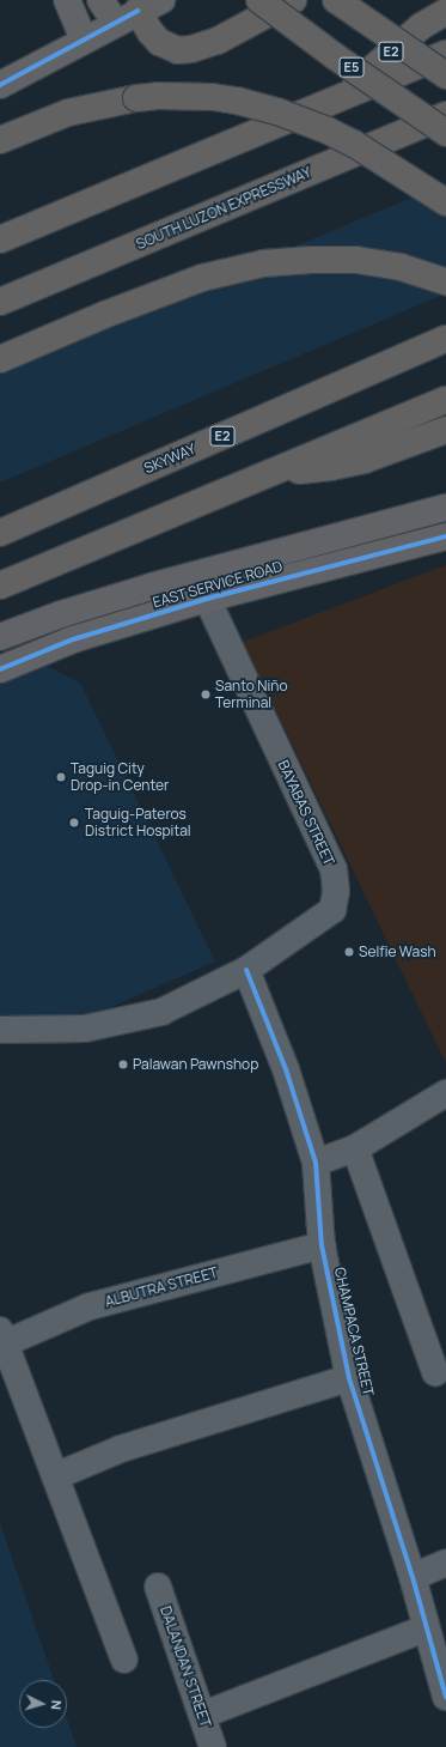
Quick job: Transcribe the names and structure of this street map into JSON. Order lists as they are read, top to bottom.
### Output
{
  "streets": {
    "highway": [
      "E2",
      "E5",
      "SOUTH LUZON EXPRESSWAY",
      "SKYWAY"
    ],
    "main road": ["EAST SERVICE ROAD"],
    "street": [
      "BAYABAS STREET",
      "ALBUTRA STREET",
      "CHAMPACA STREET",
      "DALANDAN STREET"
    ]
  },
  "crossings": [
    ["EAST SERVICE ROAD", "BAYABAS STREET"],
    ["BAYABAS STREET", "CHAMPACA STREET"],
    ["ALBUTRA STREET", "CHAMPACA STREET"]
  ],
  "places": [
    "Santo Niño Terminal",
    "Taguig City Drop-in Center",
    "Taguig-Pateros District Hospital",
    "Selfie Wash",
    "Palawan Pawnshop"
  ],
  "north": "right"
}
